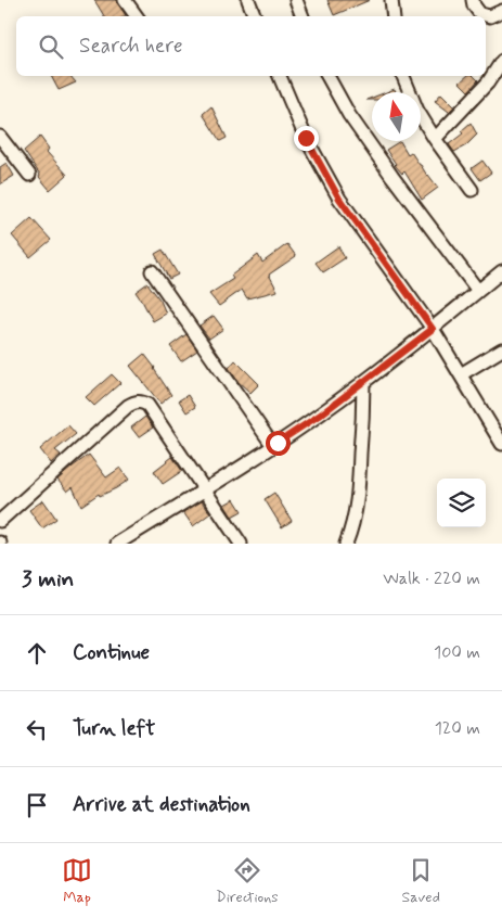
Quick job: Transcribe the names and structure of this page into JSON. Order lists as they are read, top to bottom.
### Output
{
  "north": "top",
  "page": {
    "search": "Search here",
    "heading": ["3 min", "Walk · 220 m"],
    "list": [
      ["Continue", "100 m"],
      ["Turn left", "120 m"],
      "Arrive at destination"
    ],
    "nav": ["Map", "Directions", "Saved"]
  }
}
